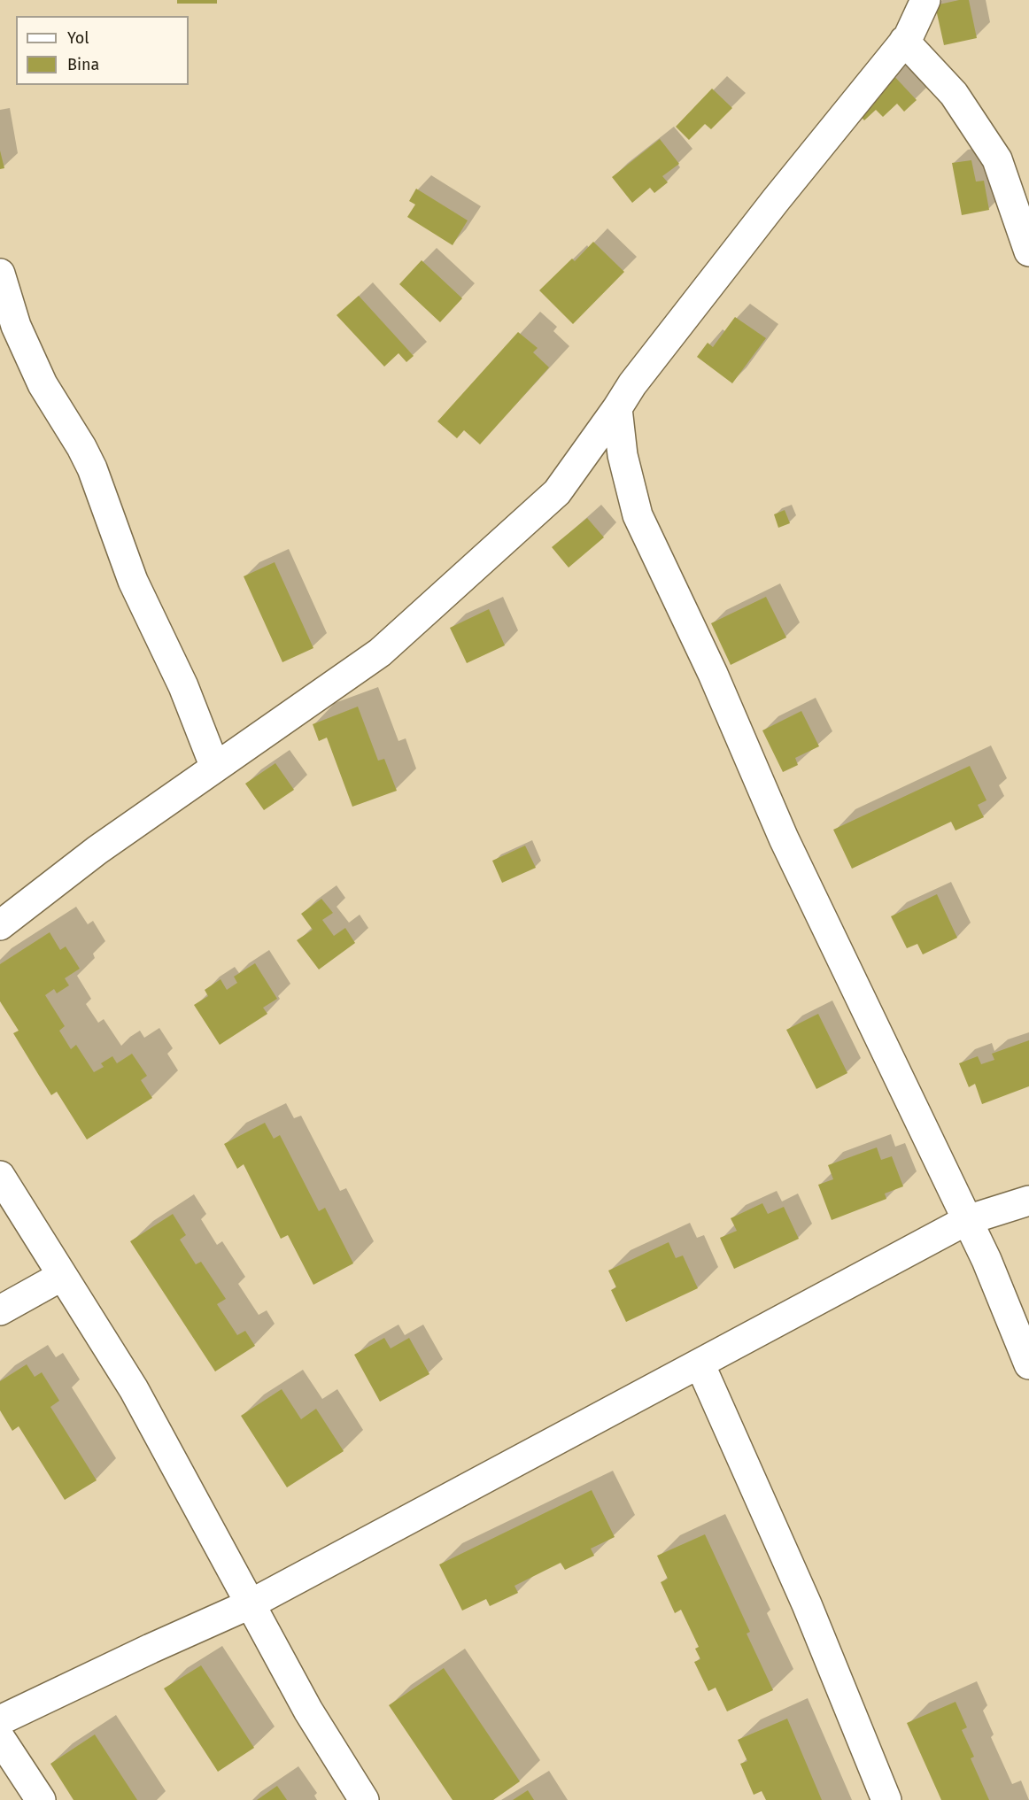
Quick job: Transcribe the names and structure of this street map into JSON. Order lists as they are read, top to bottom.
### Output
{
  "legend": ["Yol", "Bina"]
}
